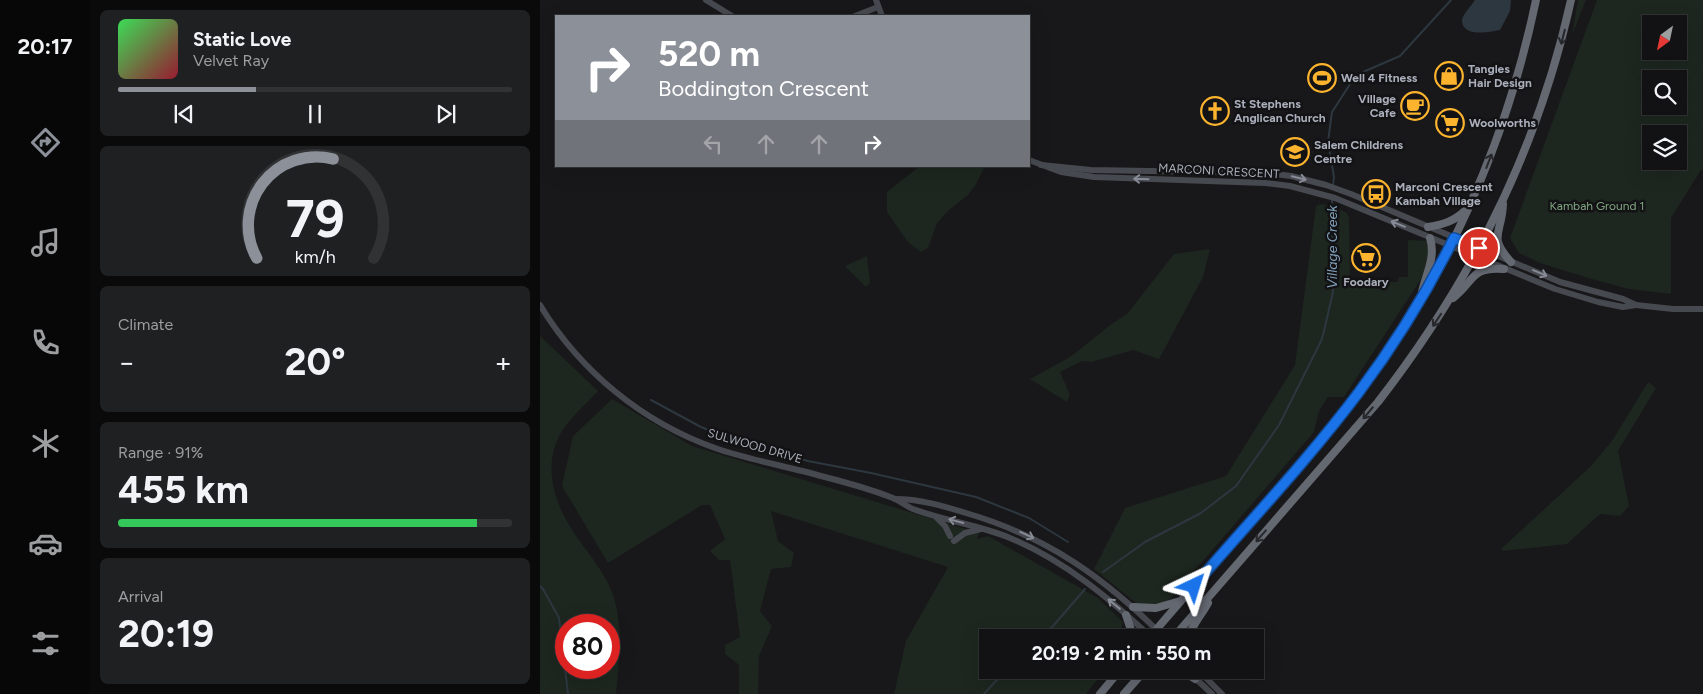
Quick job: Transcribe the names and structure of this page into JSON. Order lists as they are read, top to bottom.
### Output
{
  "streets": {
    "street": ["MARCONI CRESCENT", "SULWOOD DRIVE"]
  },
  "water": ["Village Creek"],
  "parks": ["Kambah Ground 1"],
  "places": {
    "shop": ["Tangles Hair Design"],
    "sports": ["Well 4 Fitness"],
    "cafe": ["Village Cafe"],
    "church": ["St Stephens Anglican Church"],
    "supermarket": ["Woolworths", "Foodary"],
    "school or university": ["Salem Childrens Centre"],
    "bus stop": ["Marconi Crescent Kambah Village"]
  },
  "north": "bottom left",
  "page": {
    "tabs": "20:17",
    "turn": ["520 m", "Boddington Crescent"],
    "song": ["Static Love", "Velvet Ray"],
    "tile": [
      "Climate",
      ["Range · 91%", "455 km"],
      ["Arrival", "20:19"]
    ],
    "heat": ["−", "20°", "+"],
    "limit": "80",
    "trip": "20:19 · 2 min · 550 m",
    "gauge": ["79", "km/h"]
  }
}
